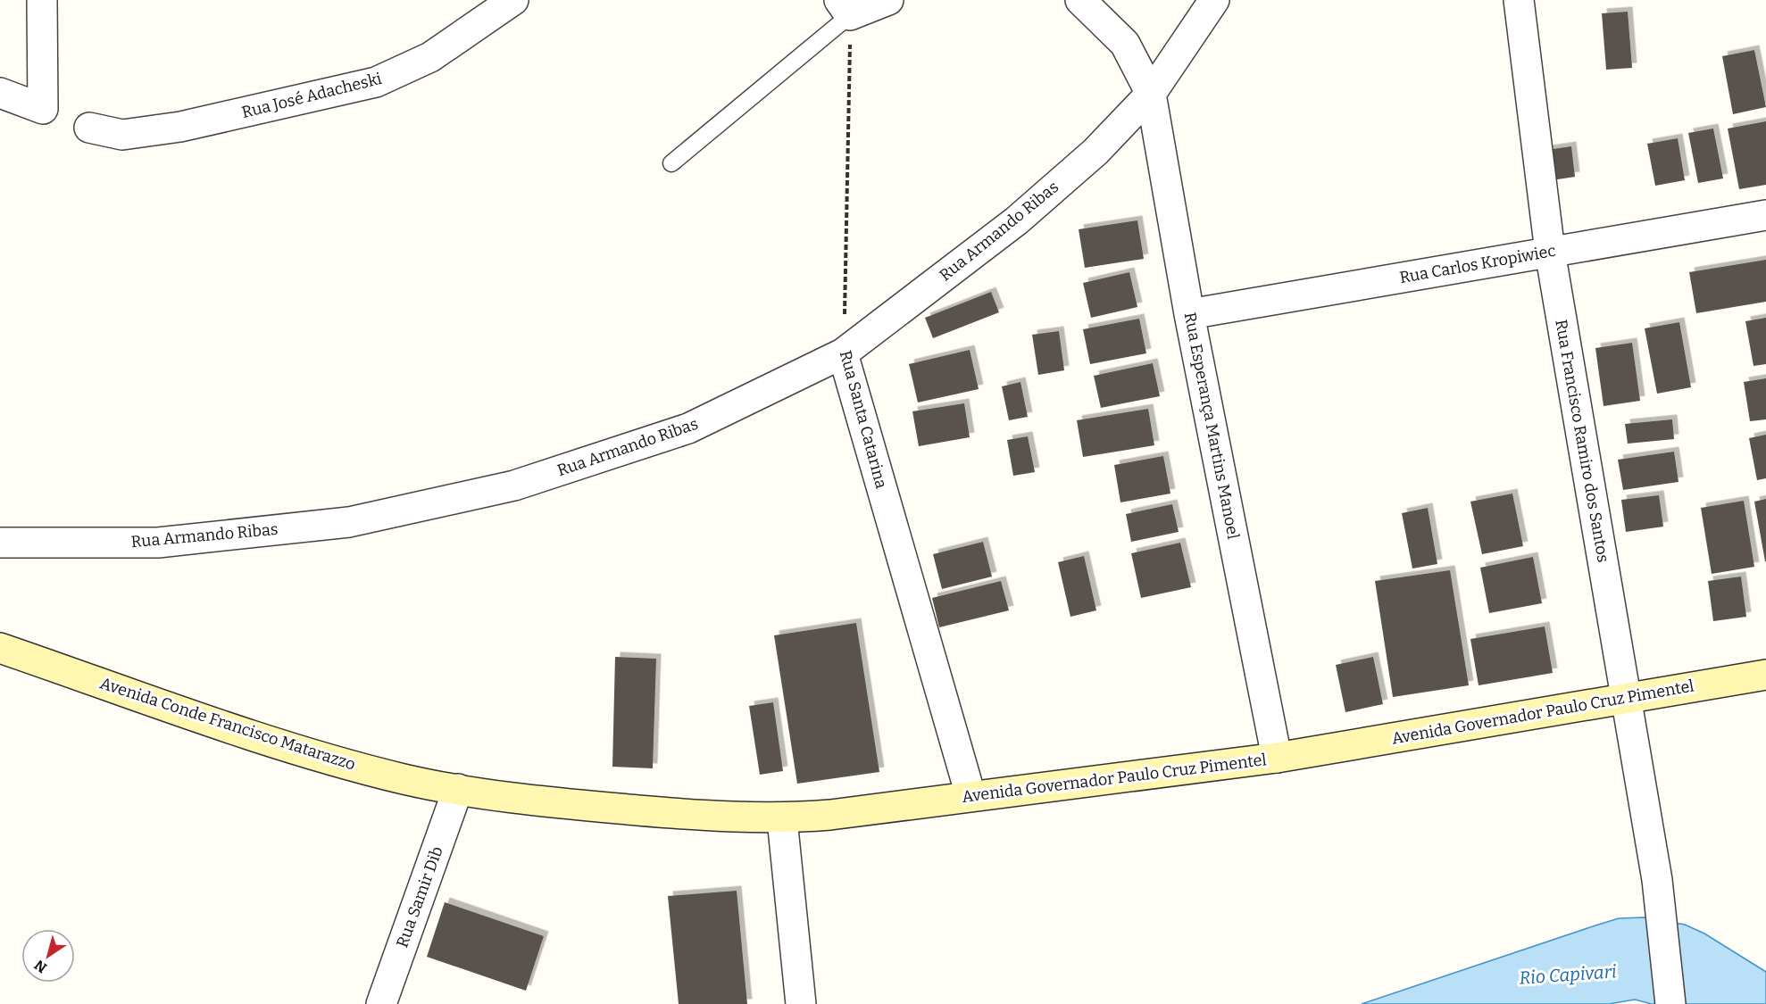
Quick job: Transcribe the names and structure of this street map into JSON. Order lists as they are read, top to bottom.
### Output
{
  "streets": {
    "street": [
      "Rua José Adacheski",
      "Rua Armando Ribas",
      "Rua Carlos Kropiwiec",
      "Rua Santa Catarina",
      "Rua Esperança Martins Manoel",
      "Rua Francisco Ramiro dos Santos",
      "Avenida Governador Paulo Cruz Pimentel",
      "Avenida Conde Francisco Matarazzo",
      "Rua Samir Dib"
    ]
  },
  "crossings": [
    ["Rua Armando Ribas", "Rua Santa Catarina"],
    ["Rua Armando Ribas", "Rua Esperança Martins Manoel"],
    ["Rua Carlos Kropiwiec", "Rua Esperança Martins Manoel"],
    ["Rua Carlos Kropiwiec", "Rua Francisco Ramiro dos Santos"],
    ["Rua Santa Catarina", "Avenida Governador Paulo Cruz Pimentel"],
    ["Rua Esperança Martins Manoel", "Avenida Governador Paulo Cruz Pimentel"],
    ["Rua Francisco Ramiro dos Santos", "Avenida Governador Paulo Cruz Pimentel"],
    ["Avenida Governador Paulo Cruz Pimentel", "Avenida Conde Francisco Matarazzo"],
    ["Avenida Governador Paulo Cruz Pimentel", "Rua Samir Dib"],
    ["Avenida Conde Francisco Matarazzo", "Rua Samir Dib"]
  ],
  "water": ["Rio Capivari"],
  "north": "bottom left"
}
